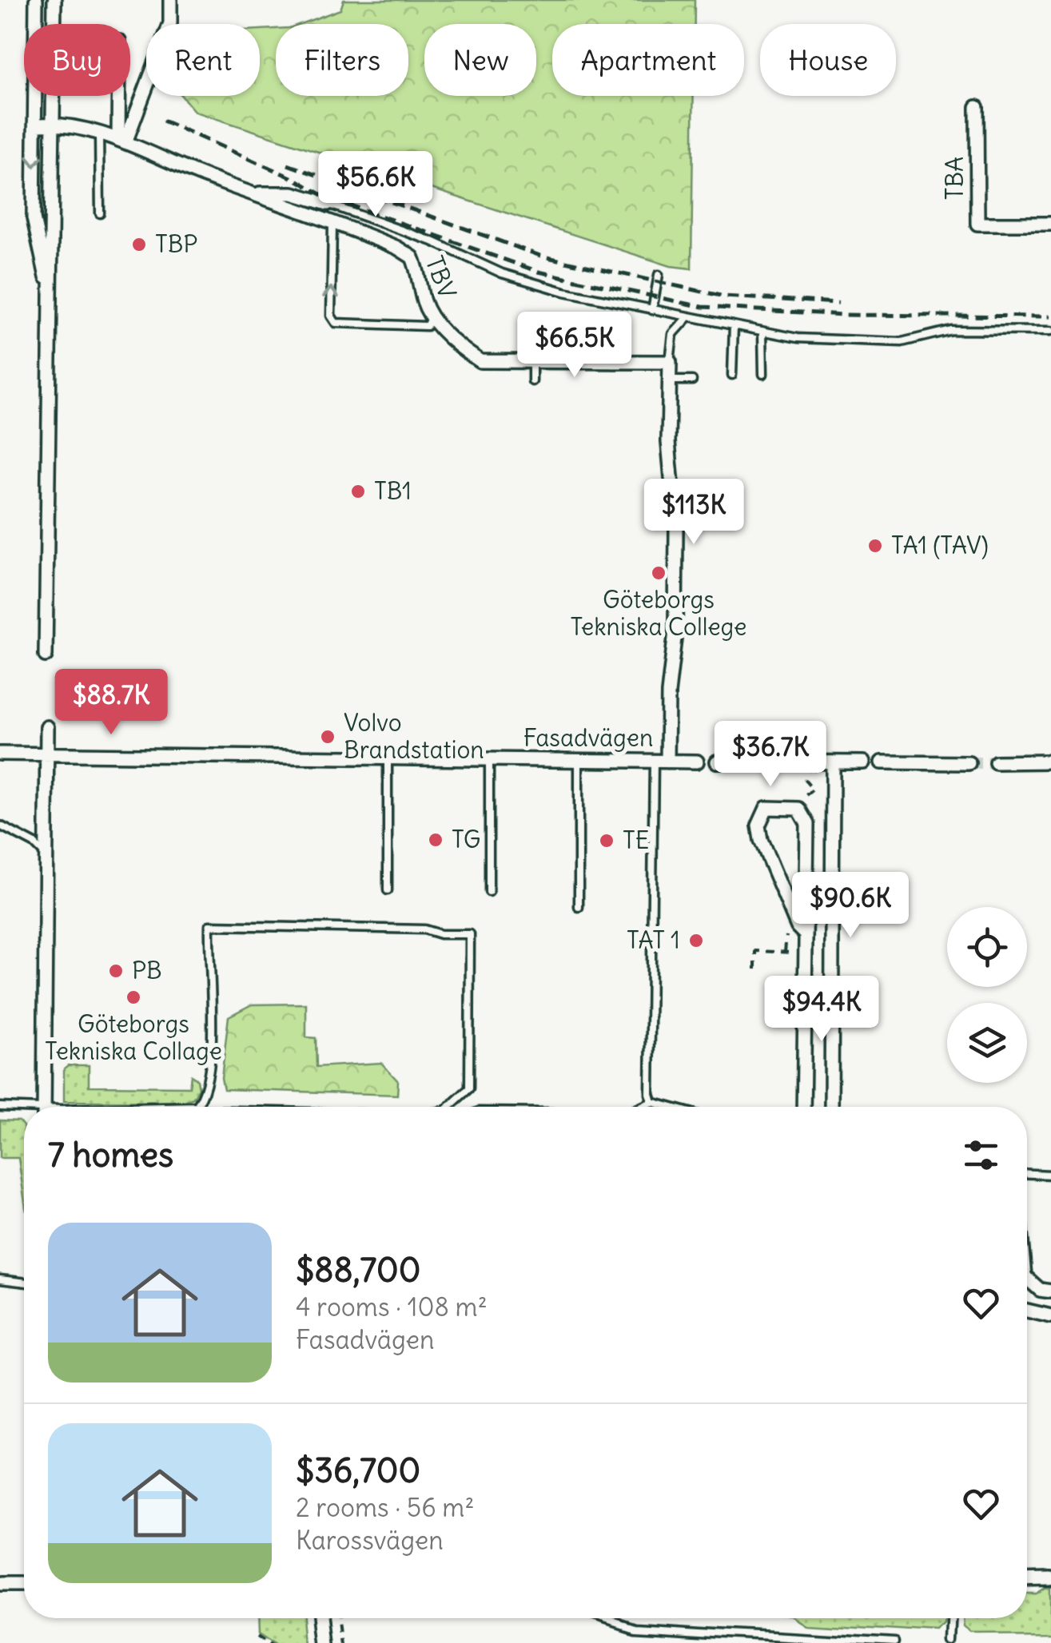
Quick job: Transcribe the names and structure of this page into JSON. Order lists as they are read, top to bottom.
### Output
{
  "streets": {
    "street": ["TBA", "TBV", "Fasadvägen"]
  },
  "places": [
    "TBP",
    "TB1",
    "TA1 (TAV)",
    "Göteborgs Tekniska College",
    "Volvo Brandstation",
    "TG",
    "TE",
    "TAT 1",
    "PB",
    "Göteborgs Tekniska Collage"
  ],
  "page": {
    "chip": [
      "Buy",
      "Rent",
      "Filters",
      "New",
      "Apartment",
      "House"
    ],
    "price": [
      "$56.6K",
      "$66.5K",
      "$113K",
      "$88.7K",
      "$36.7K",
      "$90.6K",
      "$94.4K"
    ],
    "heading": "7 homes",
    "list": [
      {
        "name": "$88,700",
        "note": "4 rooms · 108 m² · Fasadvägen"
      },
      {
        "name": "$36,700",
        "note": "2 rooms · 56 m² · Karossvägen"
      }
    ]
  }
}
